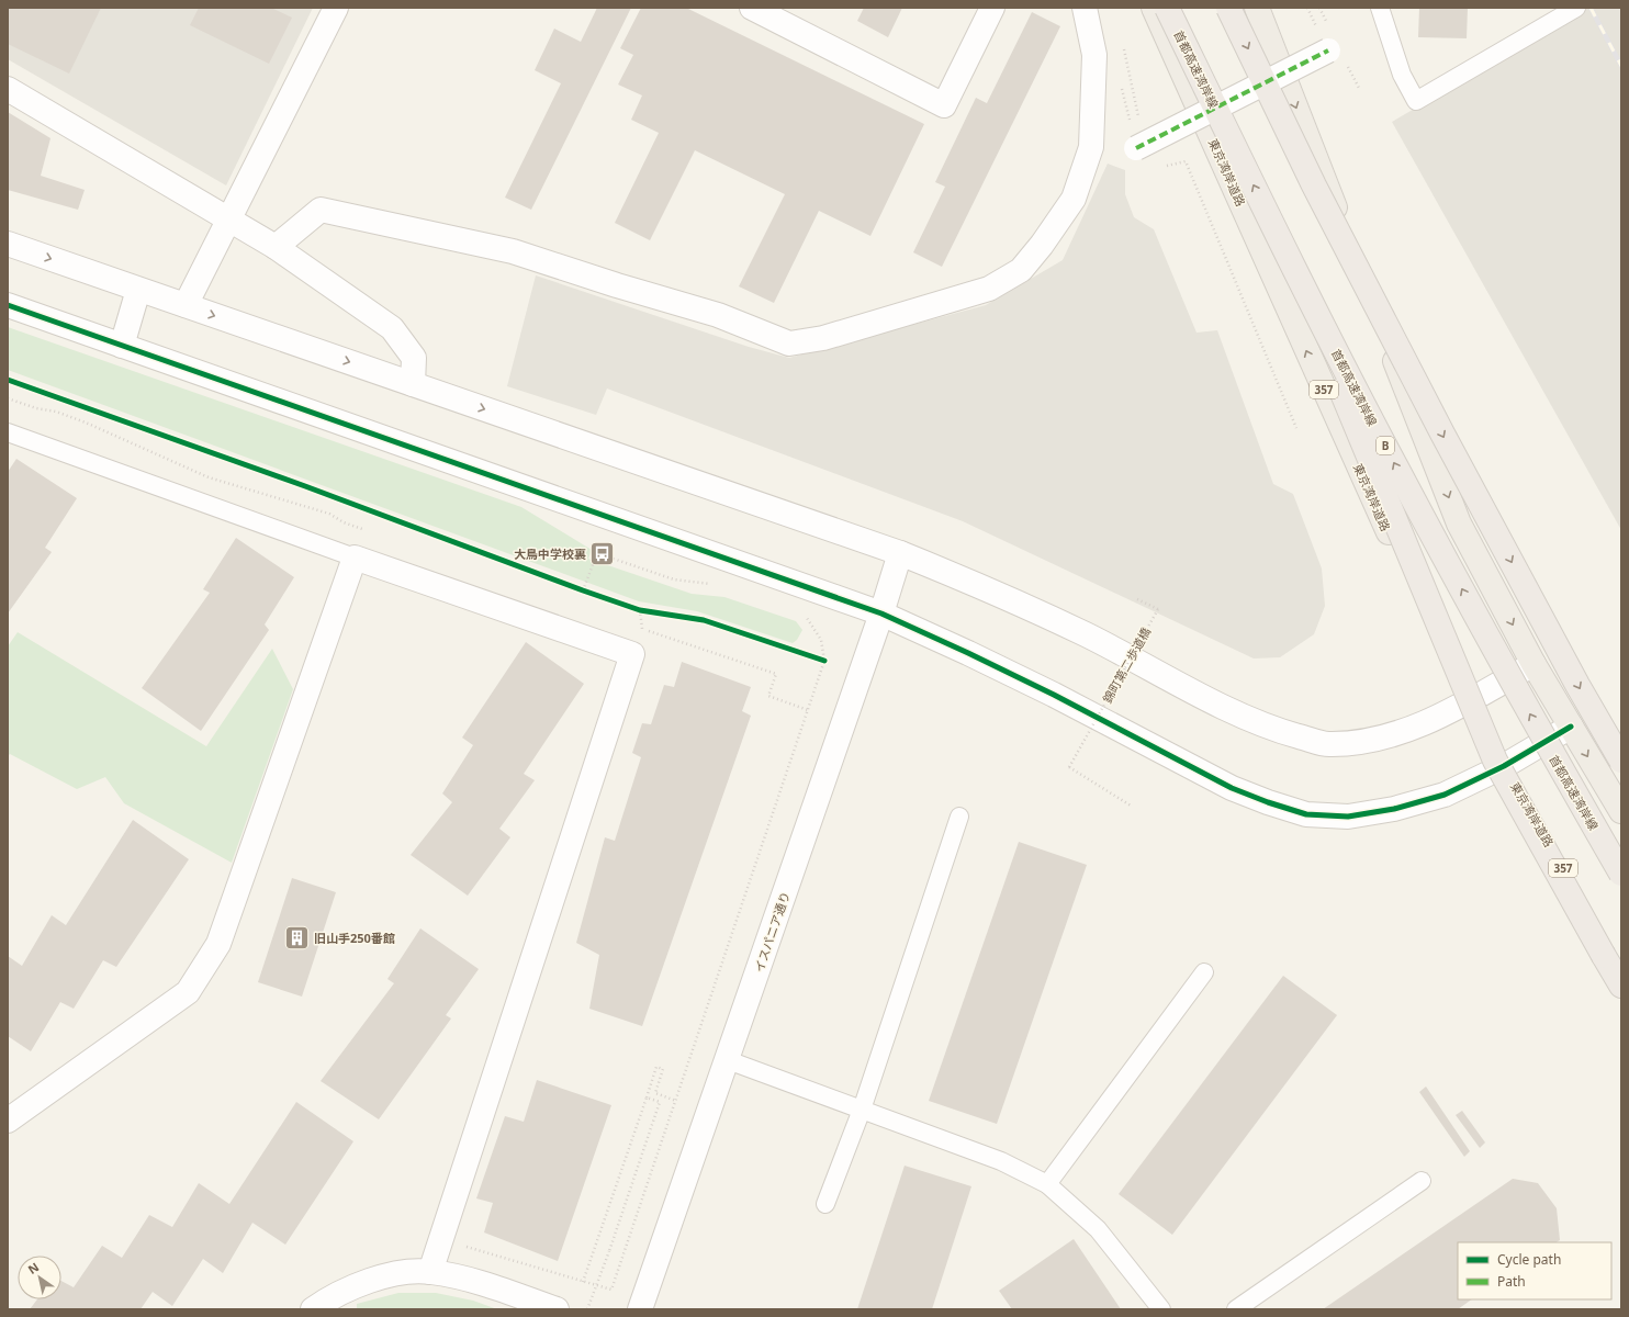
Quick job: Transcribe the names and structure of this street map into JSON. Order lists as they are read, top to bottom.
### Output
{
  "streets": {
    "highway": [
      "首都高速湾岸線",
      "東京湾岸道路",
      "357",
      "B"
    ],
    "street": ["イスパニア通り"],
    "path": ["錦町第二歩道橋"]
  },
  "places": {
    "bus stop": ["大鳥中学校裏"],
    "building": ["旧山手250番館"]
  },
  "legend": ["Cycle path", "Path"],
  "north": "top left"
}
